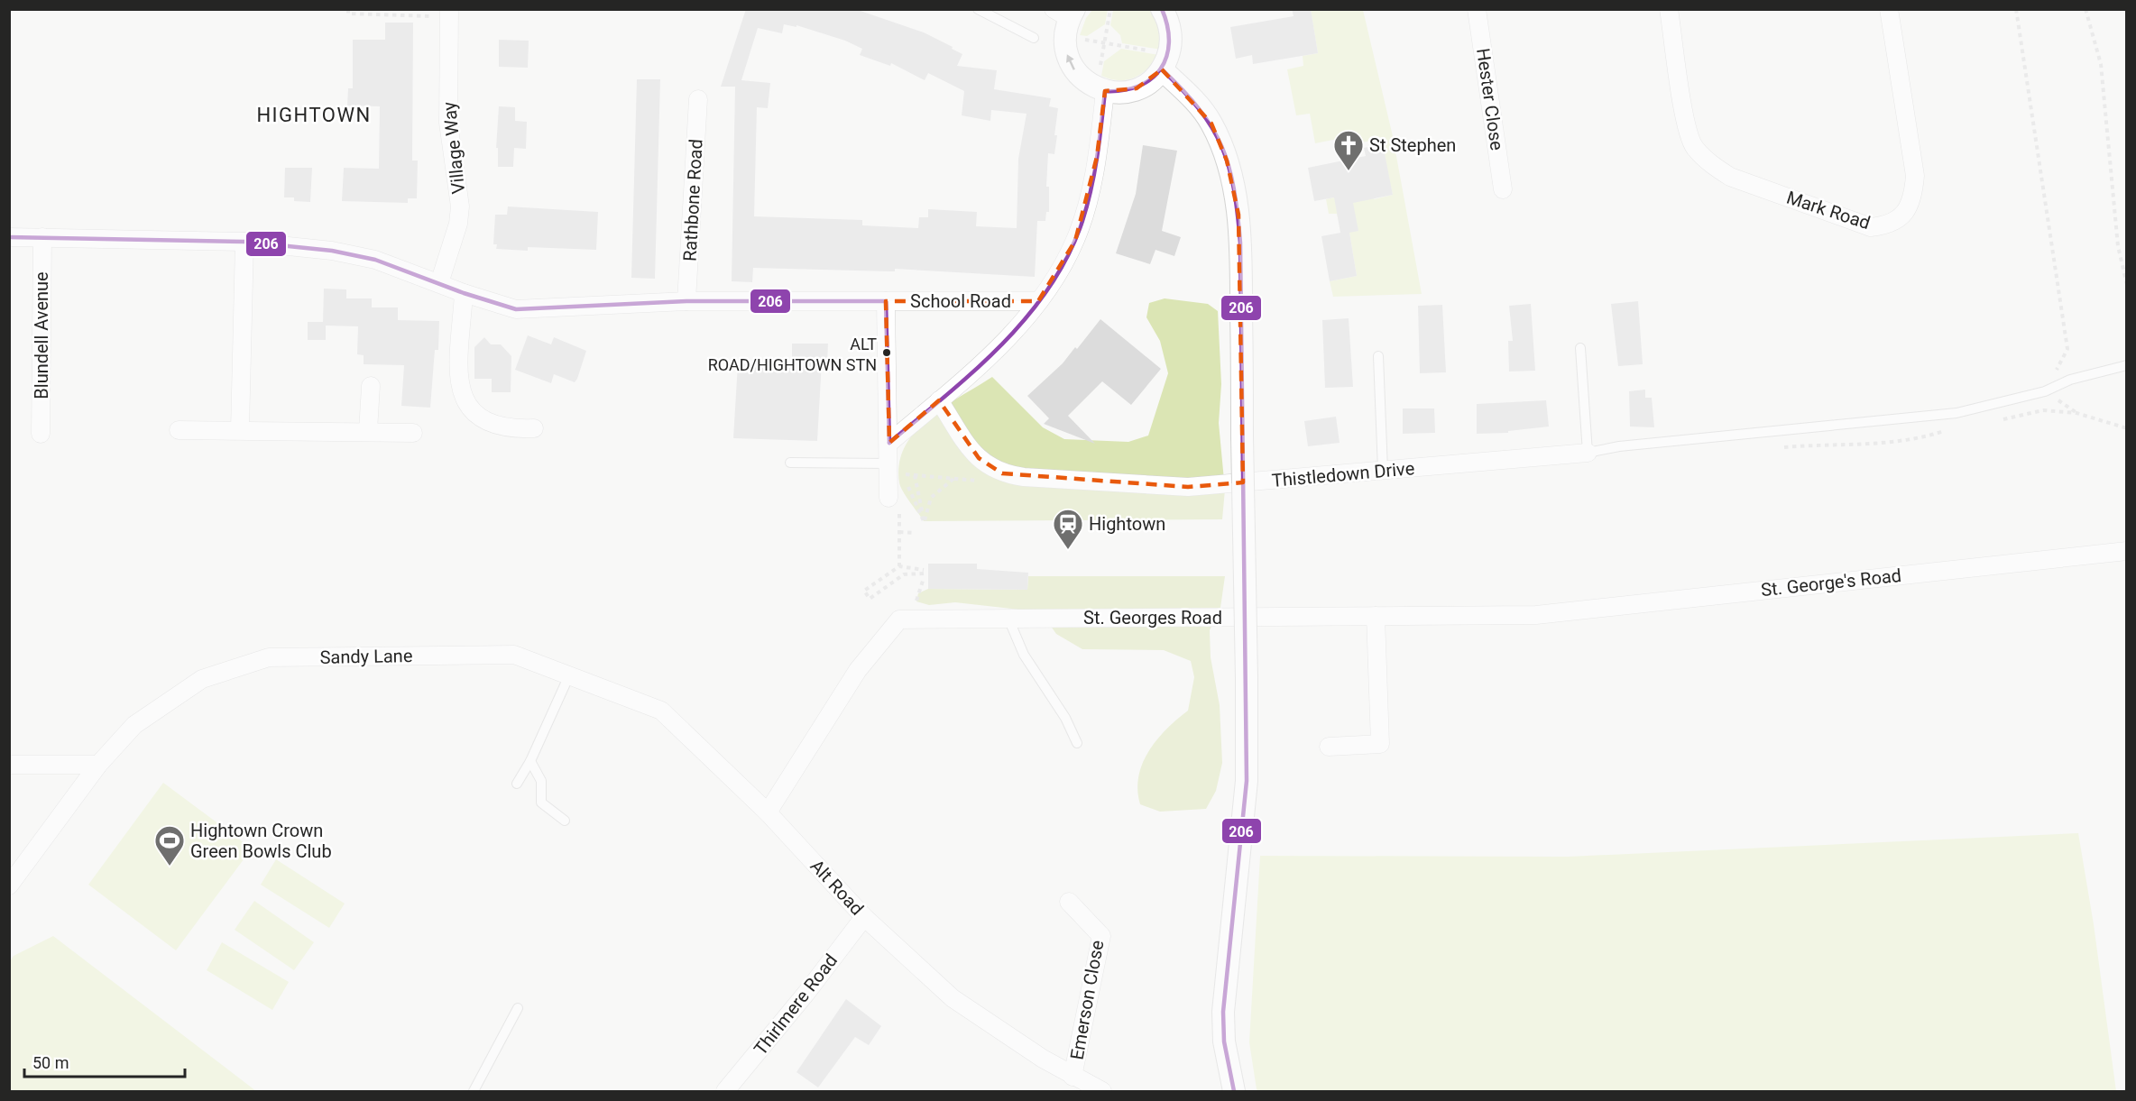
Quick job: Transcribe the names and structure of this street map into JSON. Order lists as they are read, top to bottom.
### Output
{
  "streets": {
    "street": [
      "Hester Close",
      "Village Way",
      "Rathbone Road",
      "Mark Road",
      "School Road",
      "Blundell Avenue",
      "Thistledown Drive",
      "St. George's Road",
      "St. Georges Road",
      "Sandy Lane",
      "Alt Road",
      "Emerson Close",
      "Thirlmere Road"
    ]
  },
  "crossings": [
    ["Village Way", "School Road"],
    ["Rathbone Road", "School Road"],
    ["School Road", "Blundell Avenue"],
    ["St. George's Road", "St. Georges Road"],
    ["St. Georges Road", "Sandy Lane"],
    ["St. Georges Road", "Alt Road"],
    ["Sandy Lane", "Alt Road"],
    ["Alt Road", "Emerson Close"],
    ["Alt Road", "Thirlmere Road"]
  ],
  "districts": ["HIGHTOWN"],
  "places": {
    "church": ["St Stephen"],
    "other": ["ALT ROAD/HIGHTOWN STN"],
    "station": ["Hightown"],
    "sports": ["Hightown Crown Green Bowls Club"]
  },
  "lines": ["transit line 206"],
  "scale_bar": "50 m"
}
